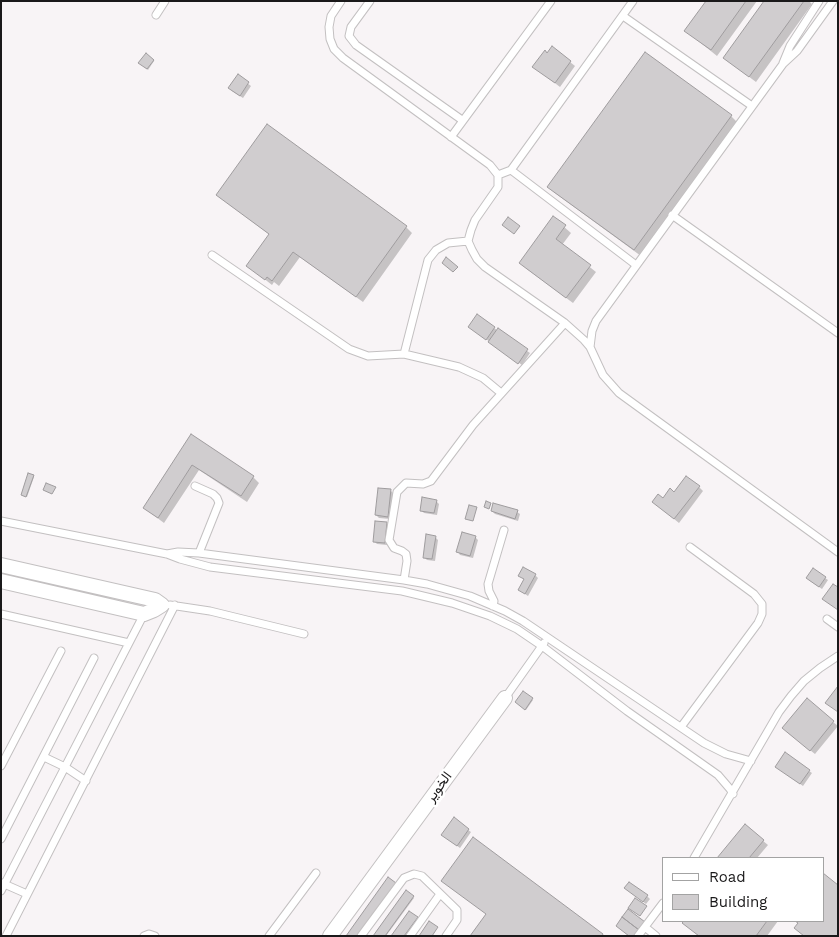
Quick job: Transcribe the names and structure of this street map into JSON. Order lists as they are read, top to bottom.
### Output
{
  "streets": {
    "street": ["الخوير"]
  },
  "legend": ["Road", "Building"]
}
